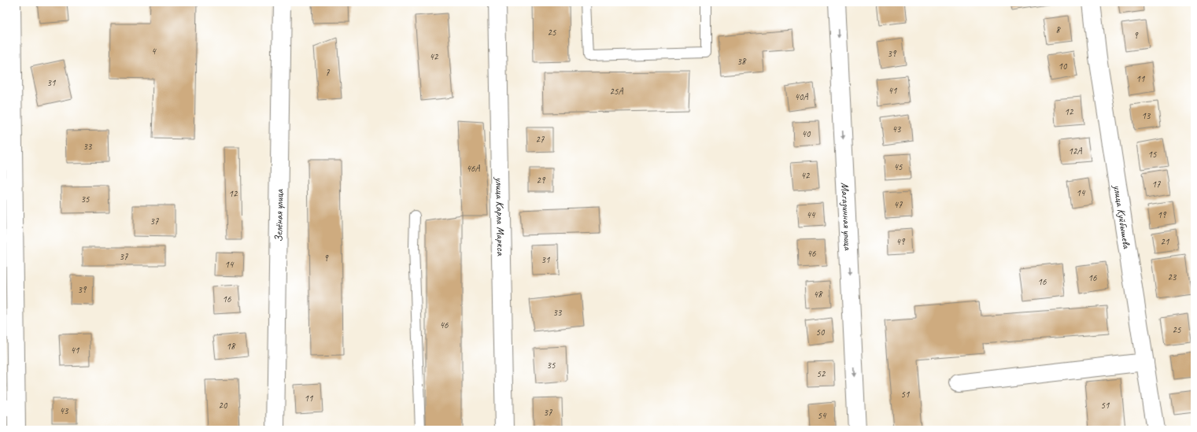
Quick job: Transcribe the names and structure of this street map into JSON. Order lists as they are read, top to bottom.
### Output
{
  "streets": {
    "street": [
      "Зелёная улица",
      "улица Карла Маркса",
      "Магазинная улица",
      "улица Куйбышева"
    ]
  },
  "one_way": ["Магазинная улица"],
  "house_numbers": [
    "8",
    "25",
    "9",
    "4",
    "39",
    "42",
    "38",
    "10",
    "7",
    "11",
    "31",
    "41",
    "25А",
    "40А",
    "12",
    "13",
    "43",
    "40",
    "27",
    "33",
    "12А",
    "15",
    "45",
    "46А",
    "42",
    "29",
    "17",
    "14",
    "12",
    "35",
    "47",
    "44",
    "19",
    "37",
    "49",
    "21",
    "46",
    "37",
    "9",
    "31",
    "14",
    "23",
    "16",
    "16",
    "39",
    "48",
    "16",
    "33",
    "46",
    "25",
    "50",
    "18",
    "41",
    "35",
    "52",
    "51",
    "11",
    "20",
    "51",
    "43",
    "37",
    "54"
  ]
}
